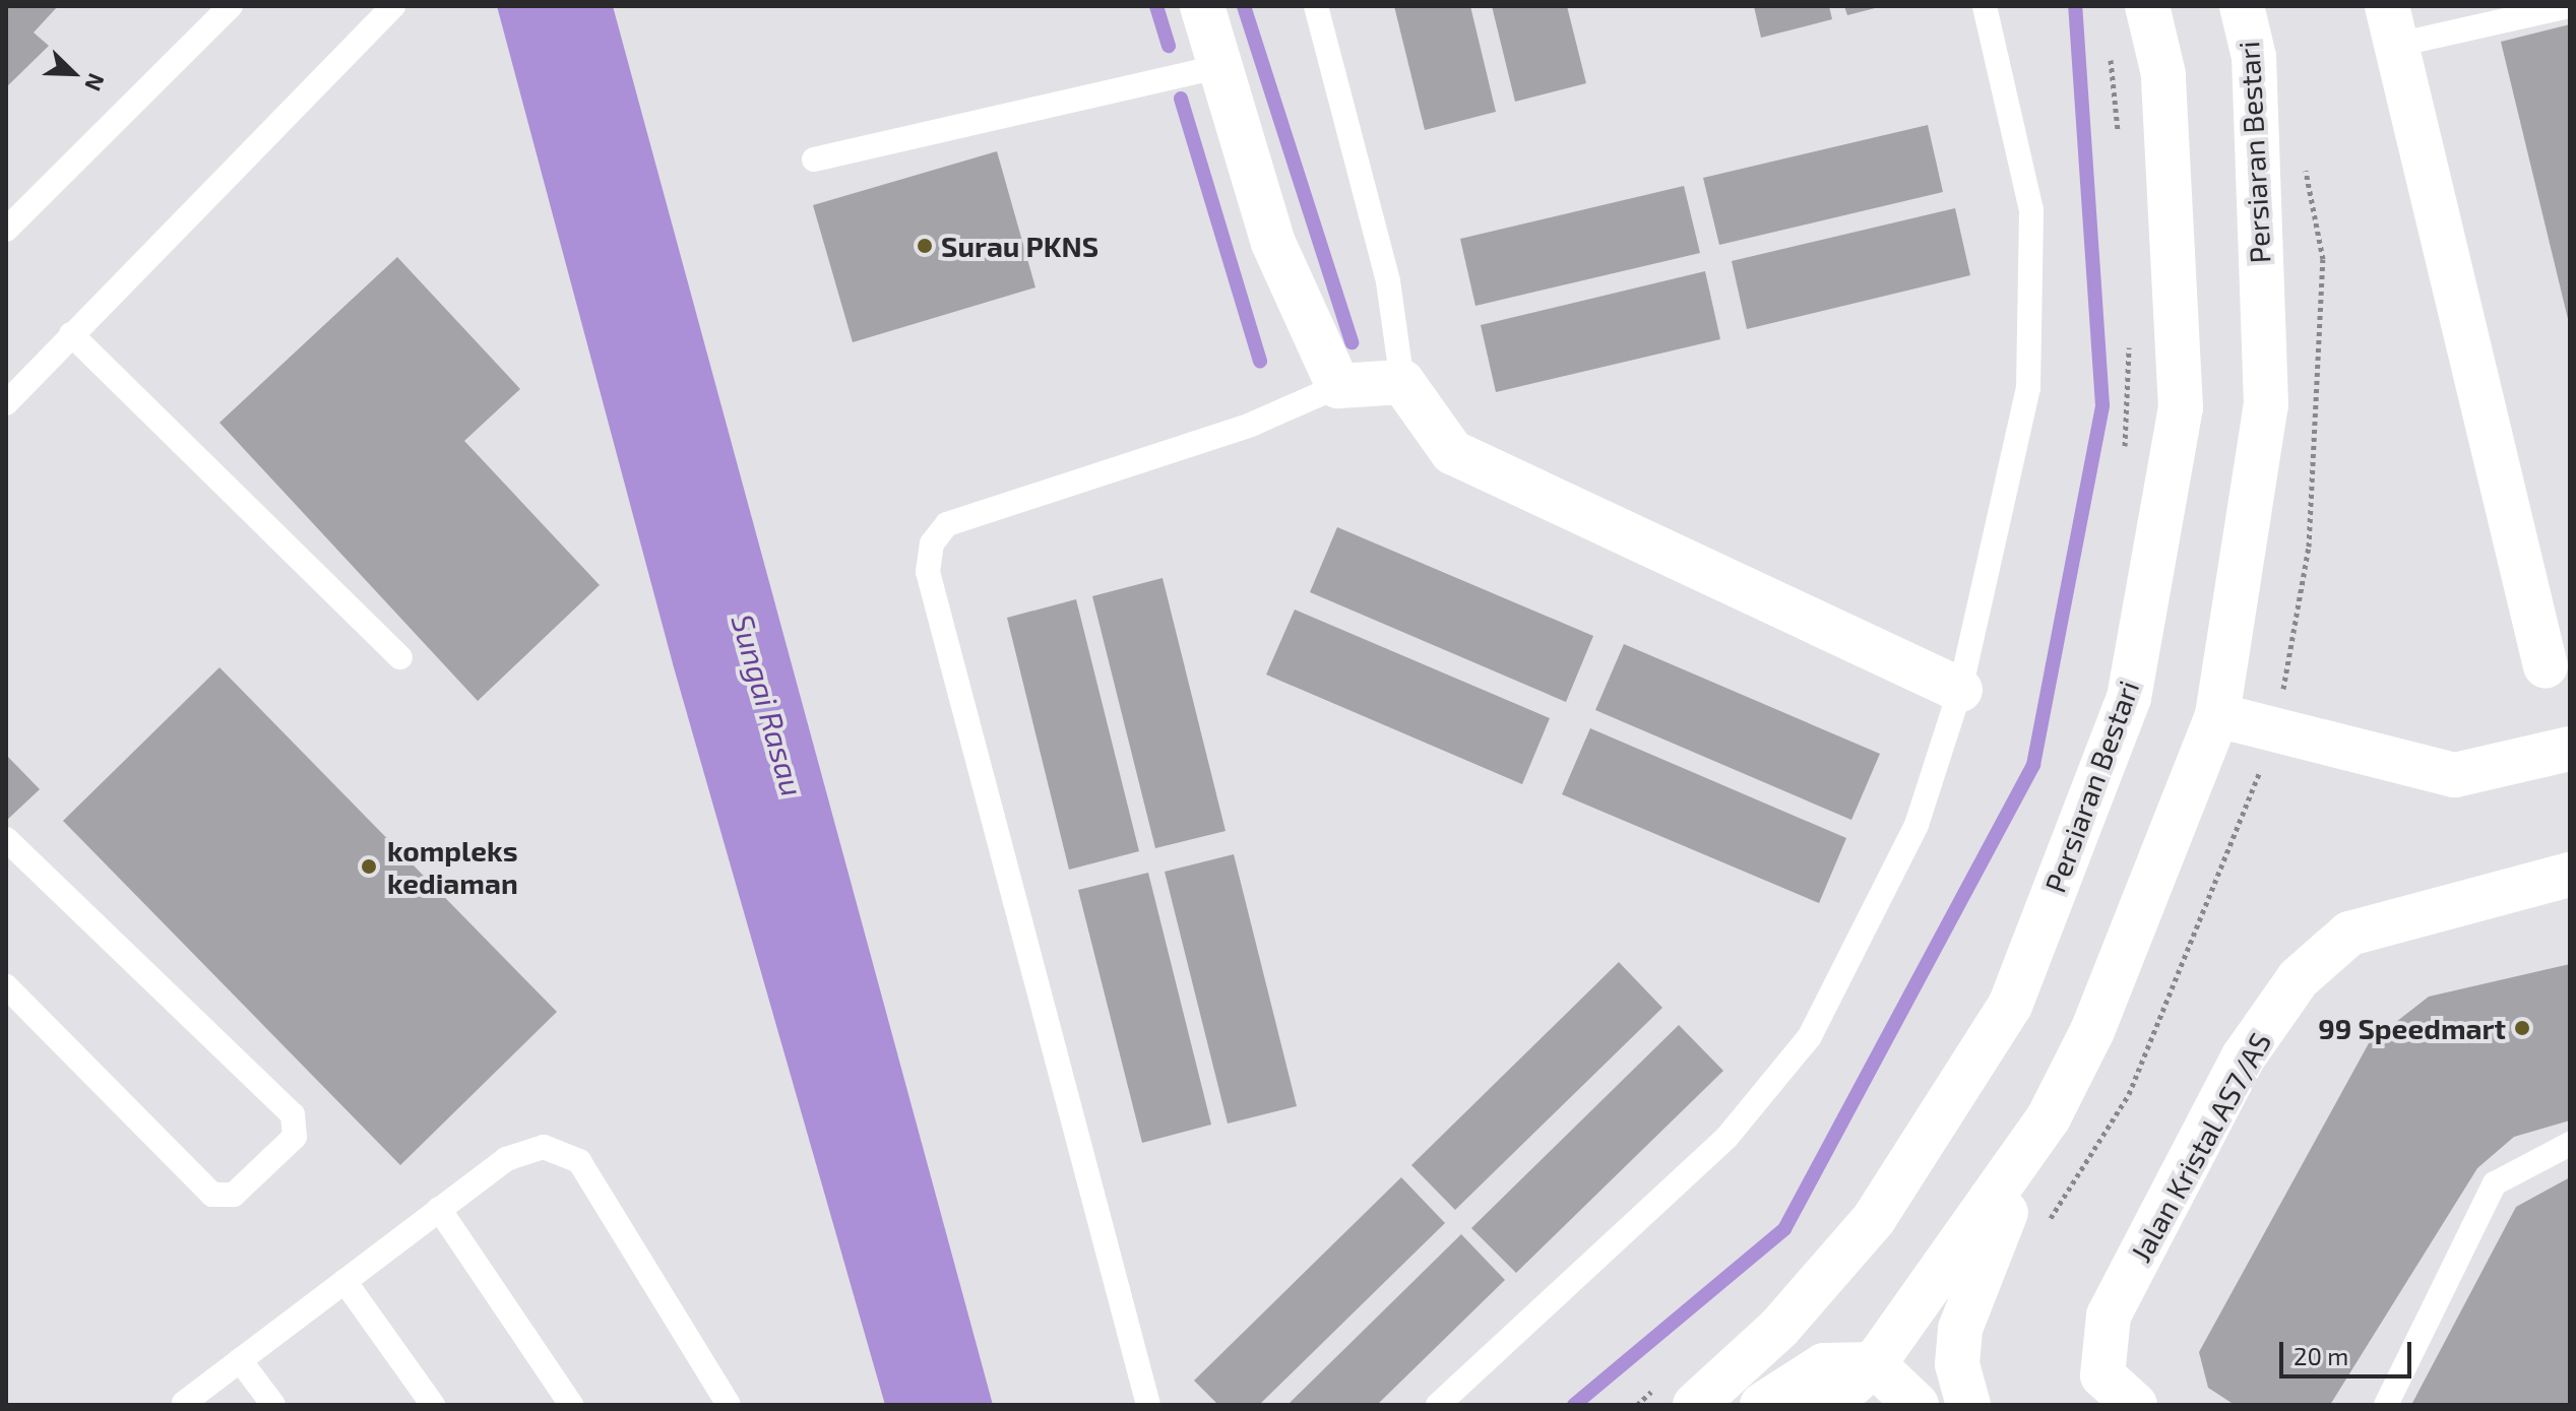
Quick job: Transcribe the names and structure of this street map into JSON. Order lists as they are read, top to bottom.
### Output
{
  "streets": {
    "main road": ["Persiaran Bestari", "Jalan Kristal AS7/AS"]
  },
  "water": ["Sungai Rasau"],
  "places": ["Surau PKNS", "kompleks kediaman", "99 Speedmart"],
  "scale_bar": "20 m",
  "north": "bottom right"
}
